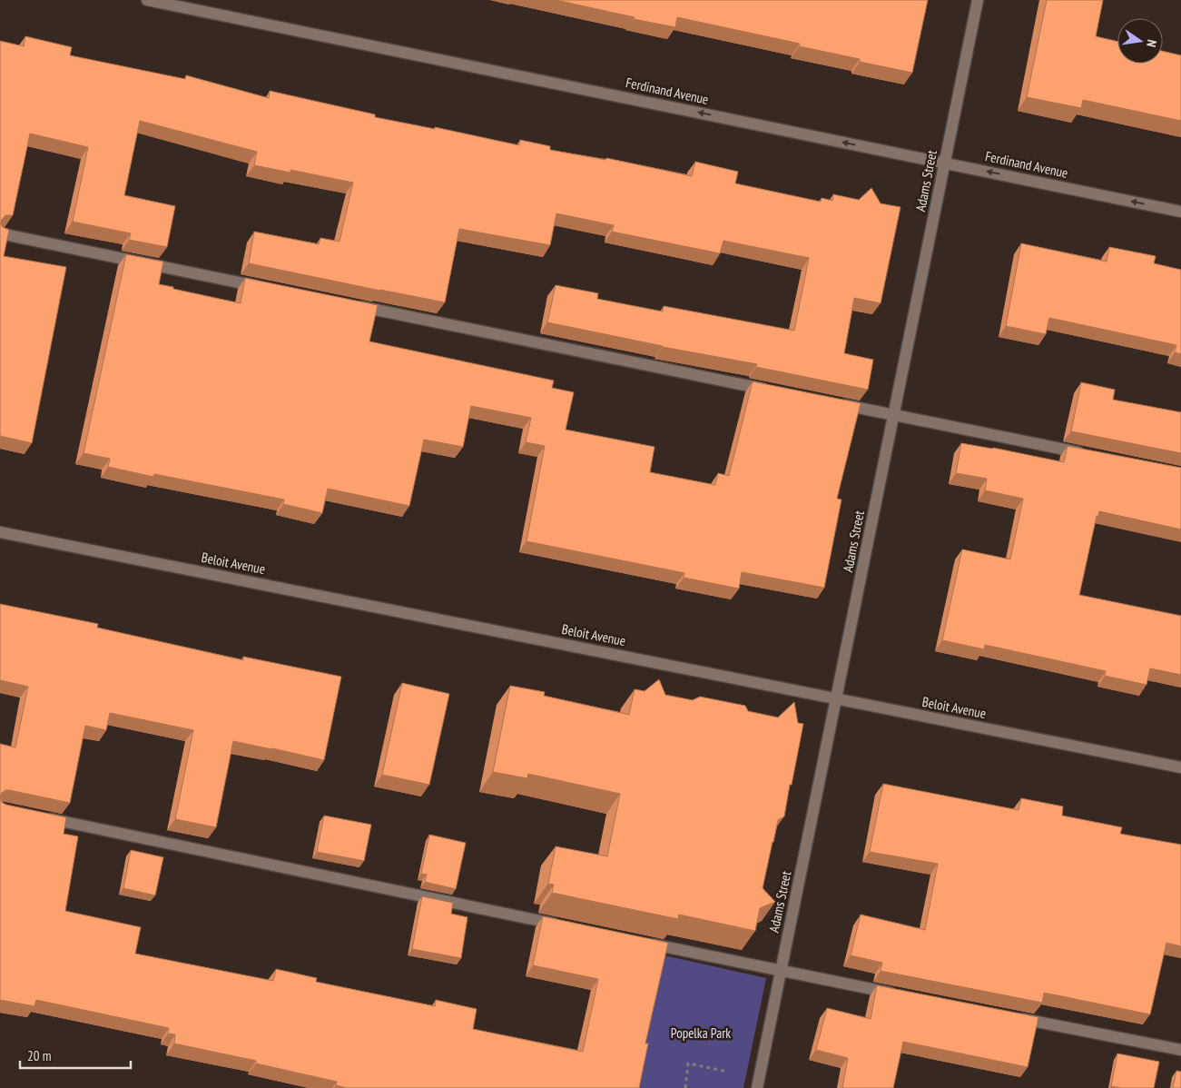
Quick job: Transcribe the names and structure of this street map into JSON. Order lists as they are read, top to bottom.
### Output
{
  "streets": {
    "street": ["Ferdinand Avenue", "Adams Street", "Beloit Avenue"]
  },
  "crossings": [
    ["Ferdinand Avenue", "Adams Street"],
    ["Adams Street", "Beloit Avenue"]
  ],
  "one_way": ["Ferdinand Avenue"],
  "parks": ["Popelka Park"],
  "scale_bar": "20 m",
  "north": "right"
}
